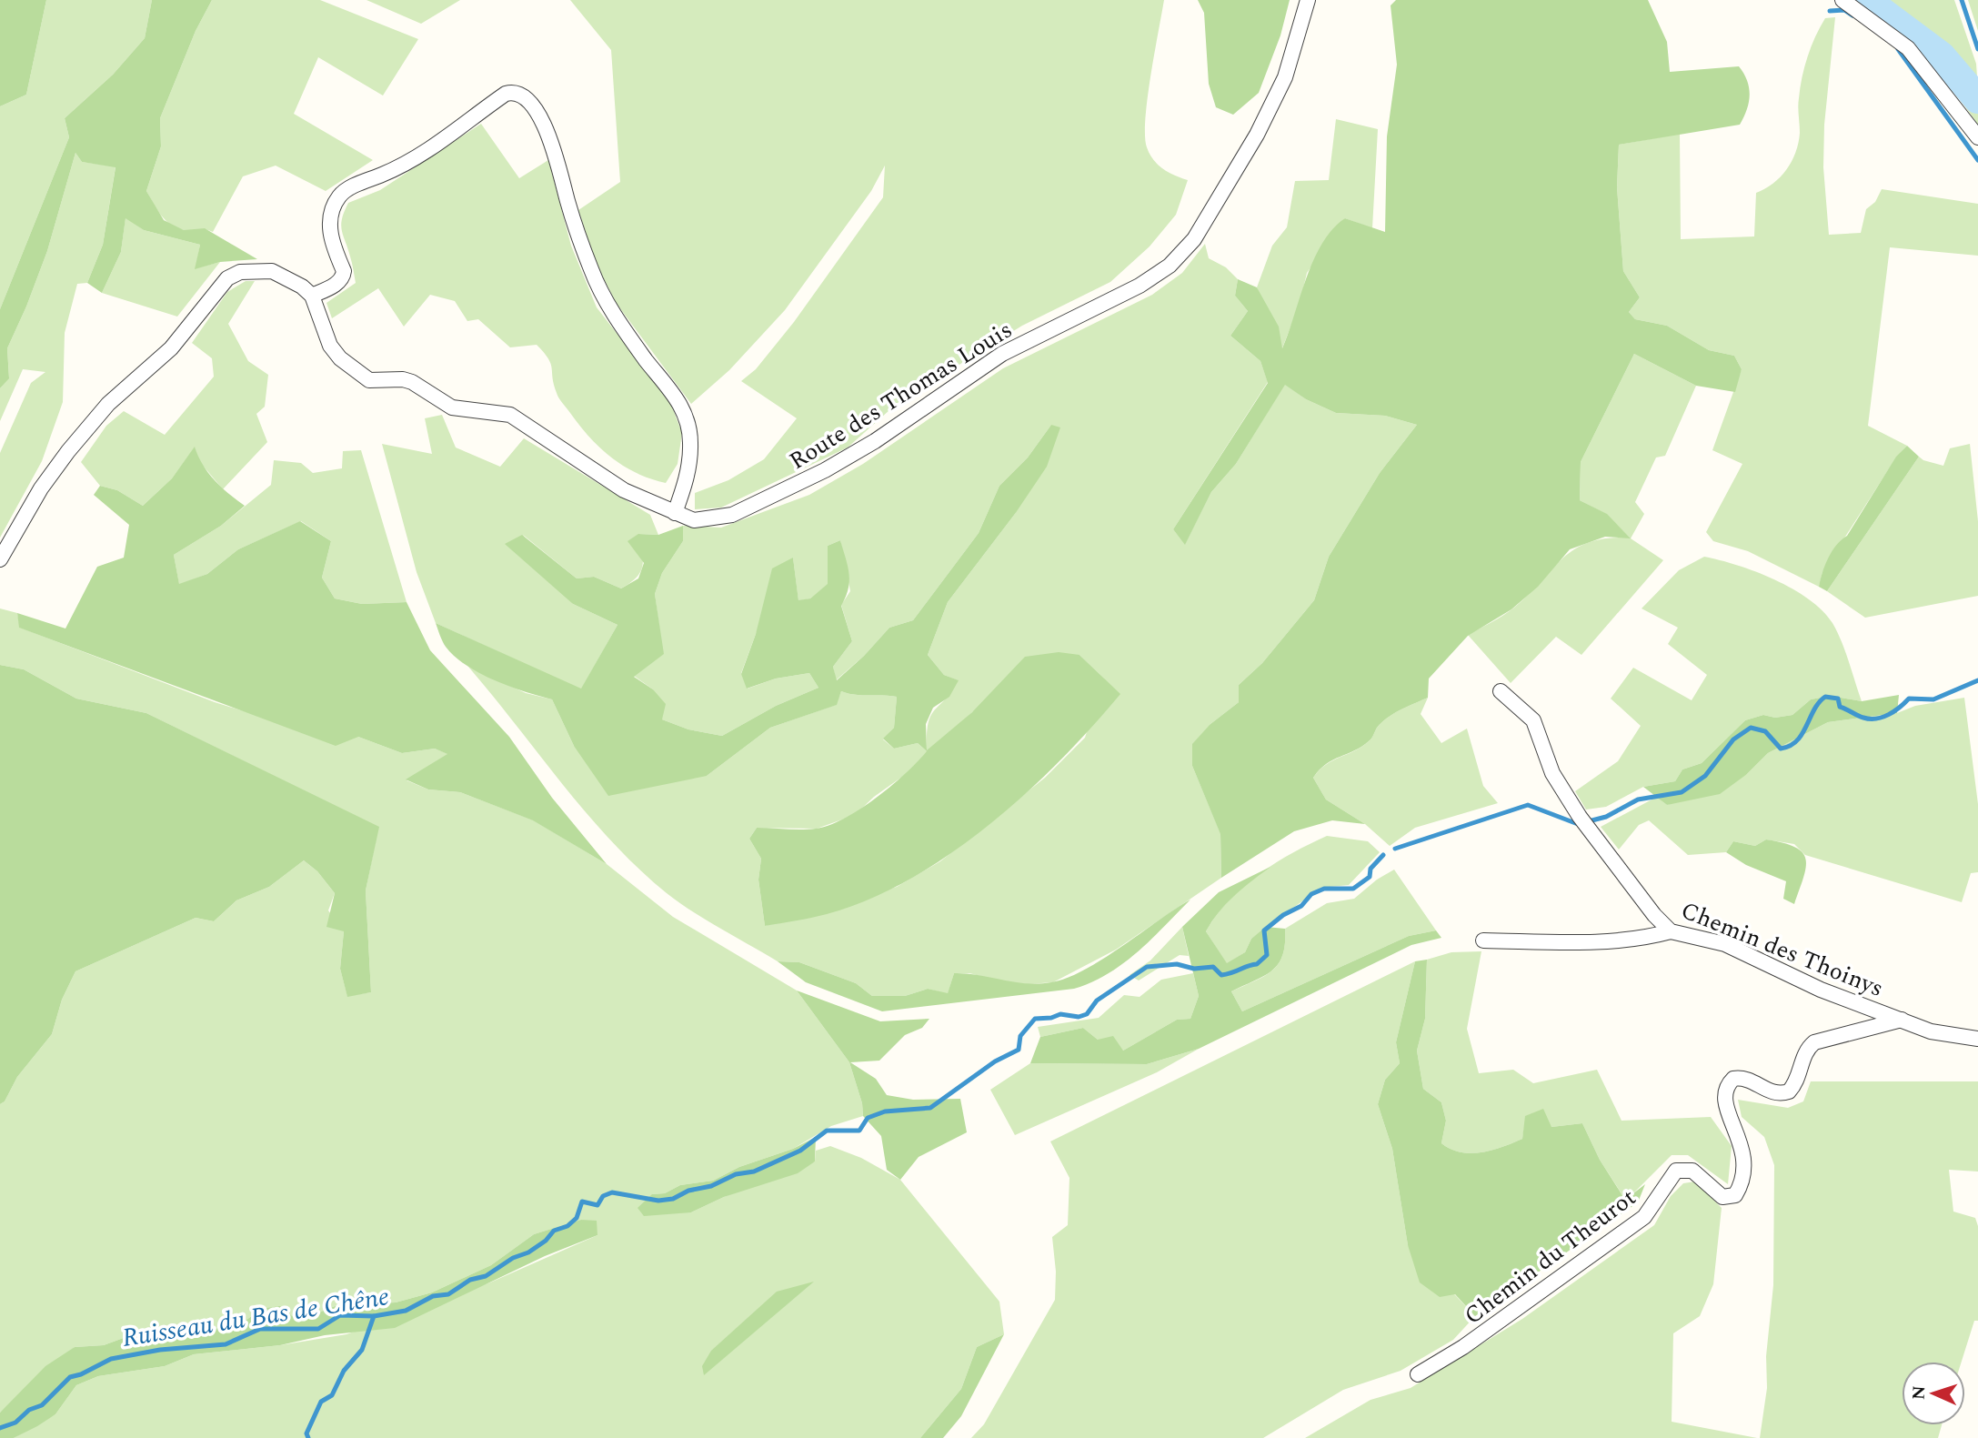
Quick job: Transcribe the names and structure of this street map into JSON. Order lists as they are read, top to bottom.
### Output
{
  "streets": {
    "street": ["Route des Thomas Louis", "Chemin des Thoinys", "Chemin du Theurot"]
  },
  "crossings": [
    ["Chemin des Thoinys", "Chemin du Theurot"]
  ],
  "water": ["Ruisseau du Bas de Chêne"],
  "north": "left"
}
